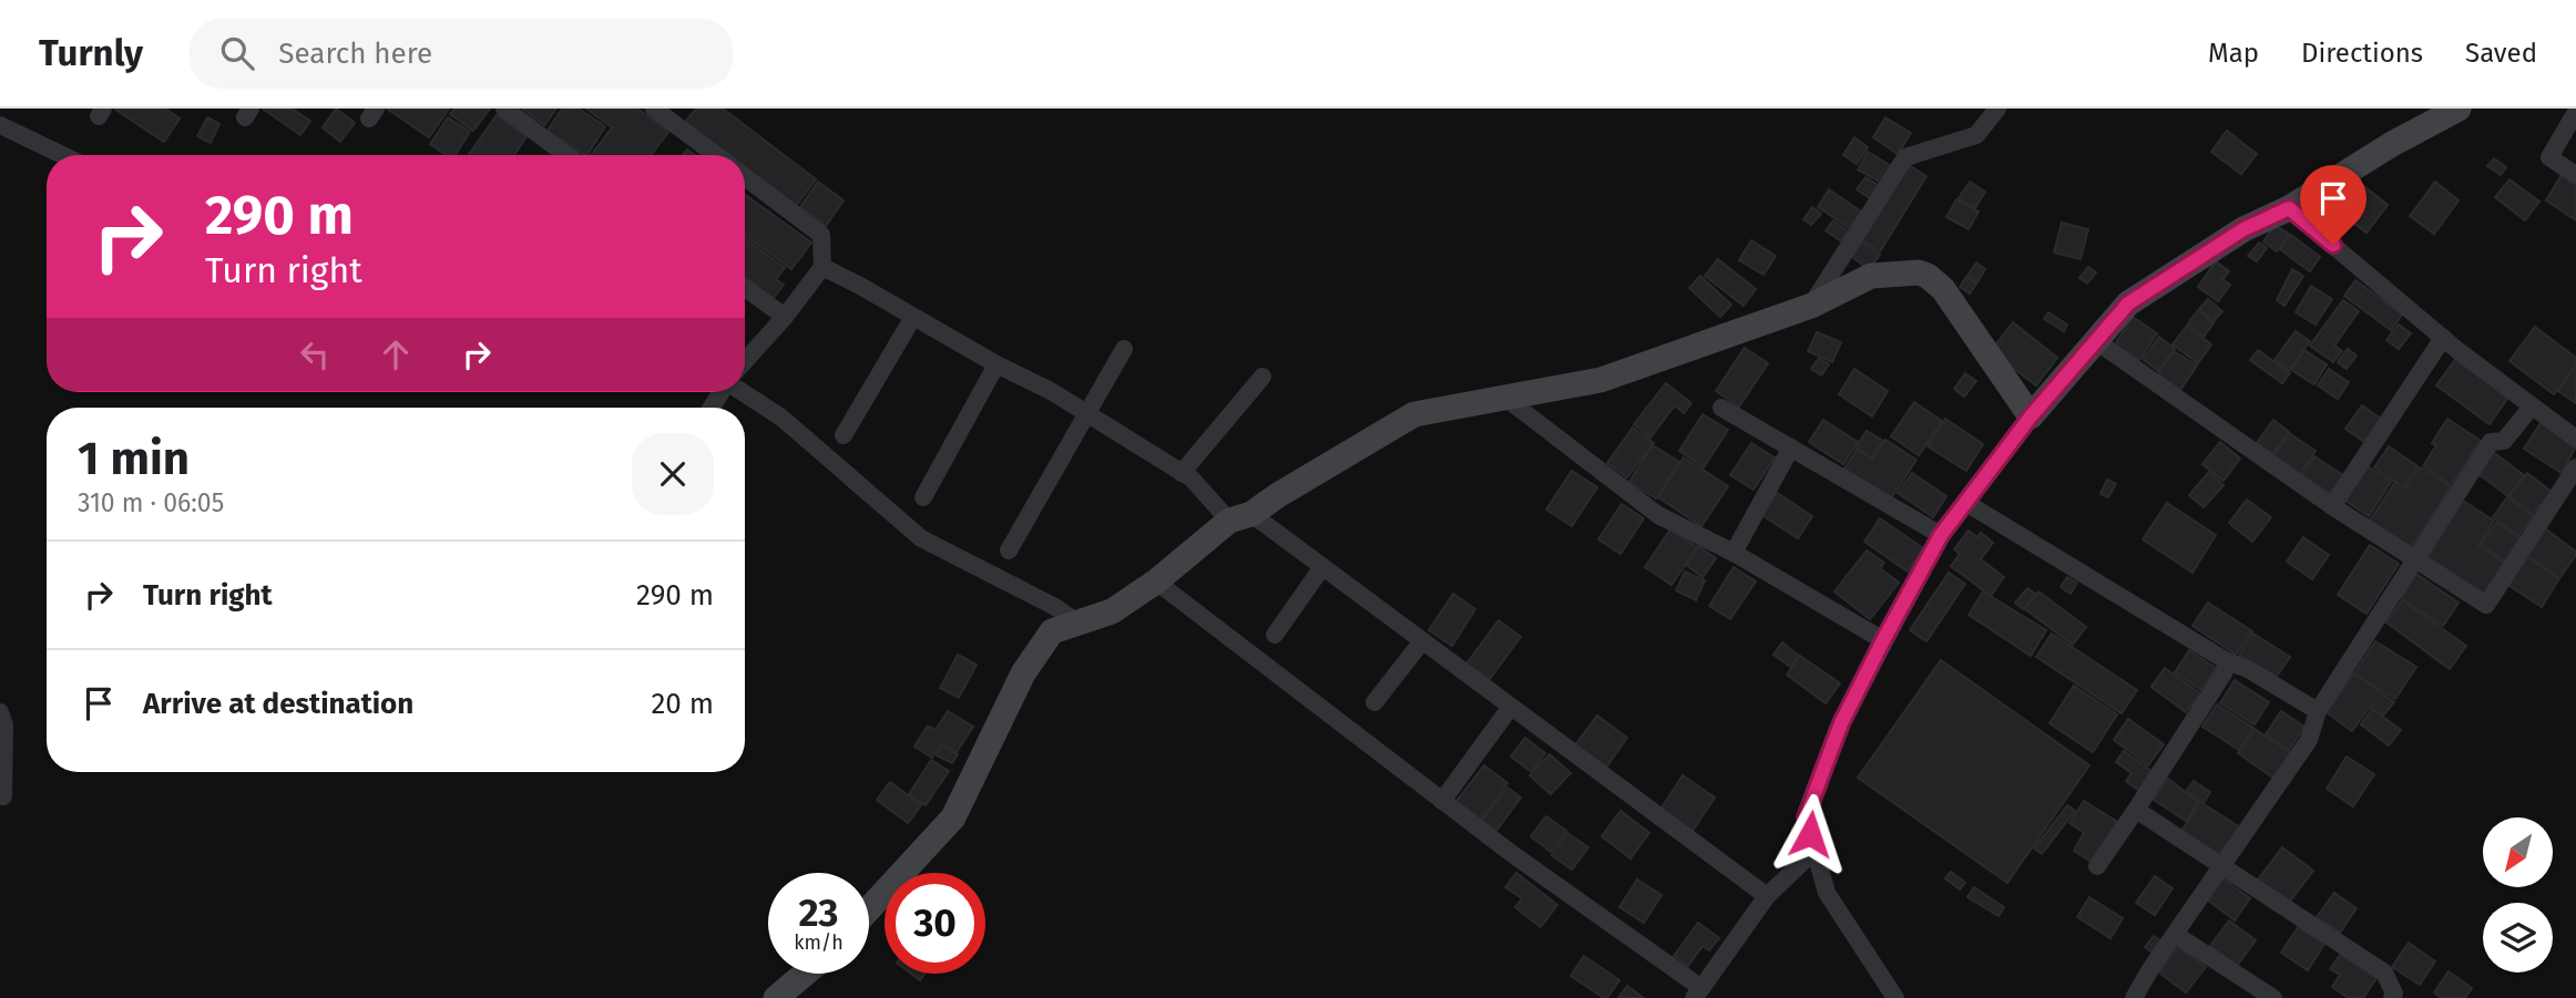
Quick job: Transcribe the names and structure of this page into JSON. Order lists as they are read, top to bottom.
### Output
{
  "north": "bottom left",
  "page": {
    "header": "Turnly",
    "search": "Search here",
    "nav": ["Map", "Directions", "Saved"],
    "turn": ["290 m", "Turn right"],
    "heading": ["1 min", "310 m · 06:05"],
    "list": [
      {
        "name": "Turn right",
        "value": "290 m"
      },
      {
        "name": "Arrive at destination",
        "value": "20 m"
      }
    ],
    "speed": "23 km/h",
    "limit": "30"
  }
}
